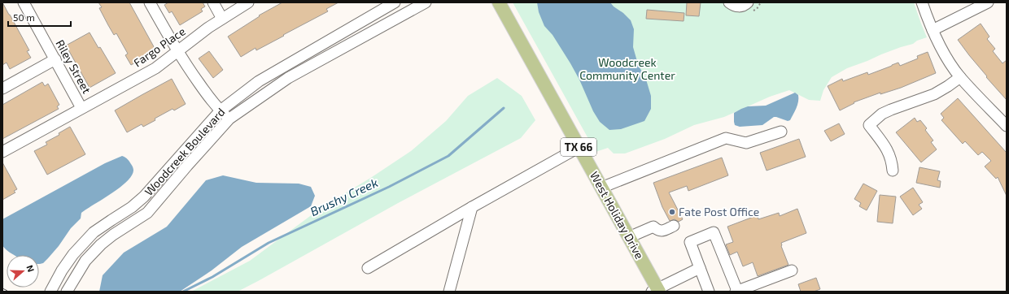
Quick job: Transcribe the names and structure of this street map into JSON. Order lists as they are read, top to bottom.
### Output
{
  "streets": {
    "main road": ["TX 66", "West Holiday Drive"],
    "street": ["Fargo Place", "Riley Street", "Woodcreek Boulevard"]
  },
  "crossings": [
    ["Fargo Place", "Riley Street"]
  ],
  "water": ["Brushy Creek"],
  "parks": ["Woodcreek Community Center"],
  "places": ["Fate Post Office"],
  "scale_bar": "50 m",
  "north": "right"
}
